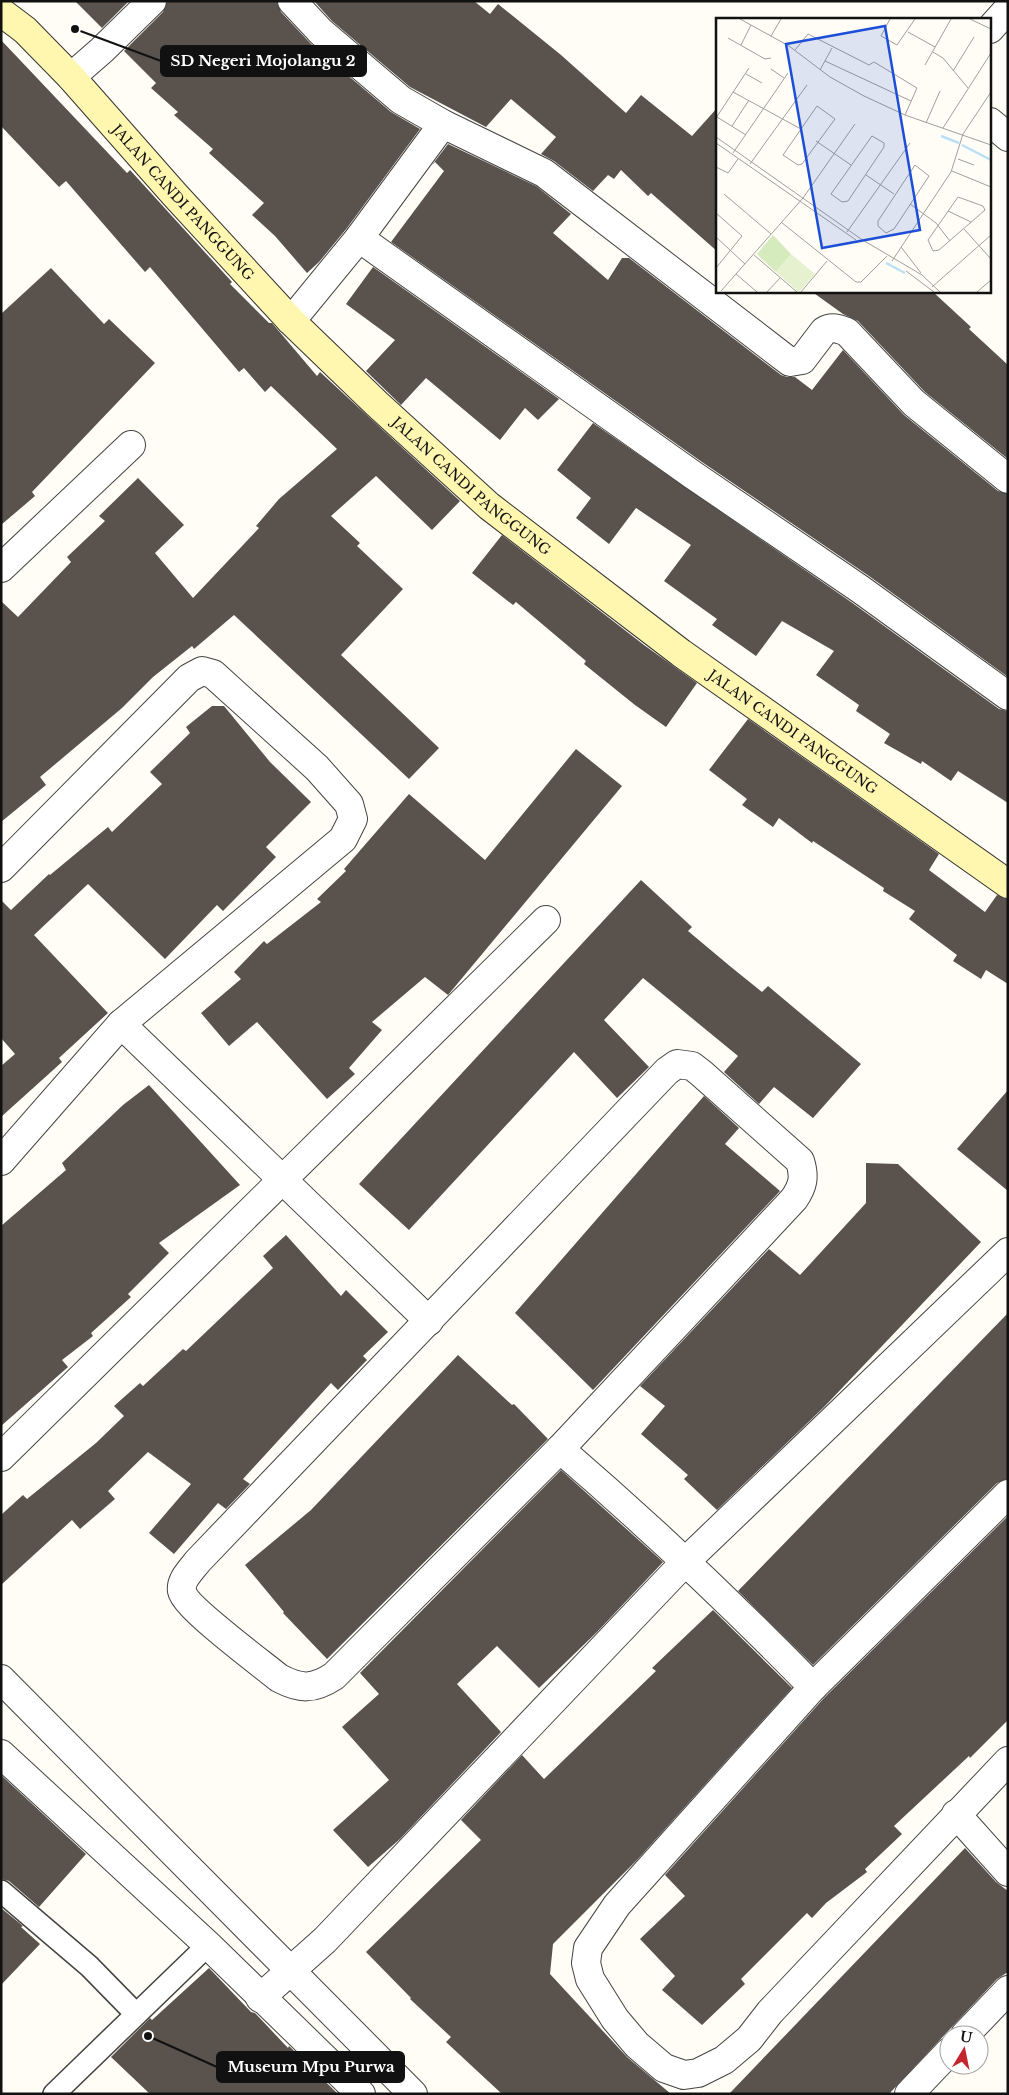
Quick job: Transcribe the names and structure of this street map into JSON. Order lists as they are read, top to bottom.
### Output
{
  "streets": {
    "main road": ["JALAN CANDI PANGGUNG"]
  },
  "places": ["SD Negeri Mojolangu 2", "Museum Mpu Purwa"],
  "north": "top"
}
